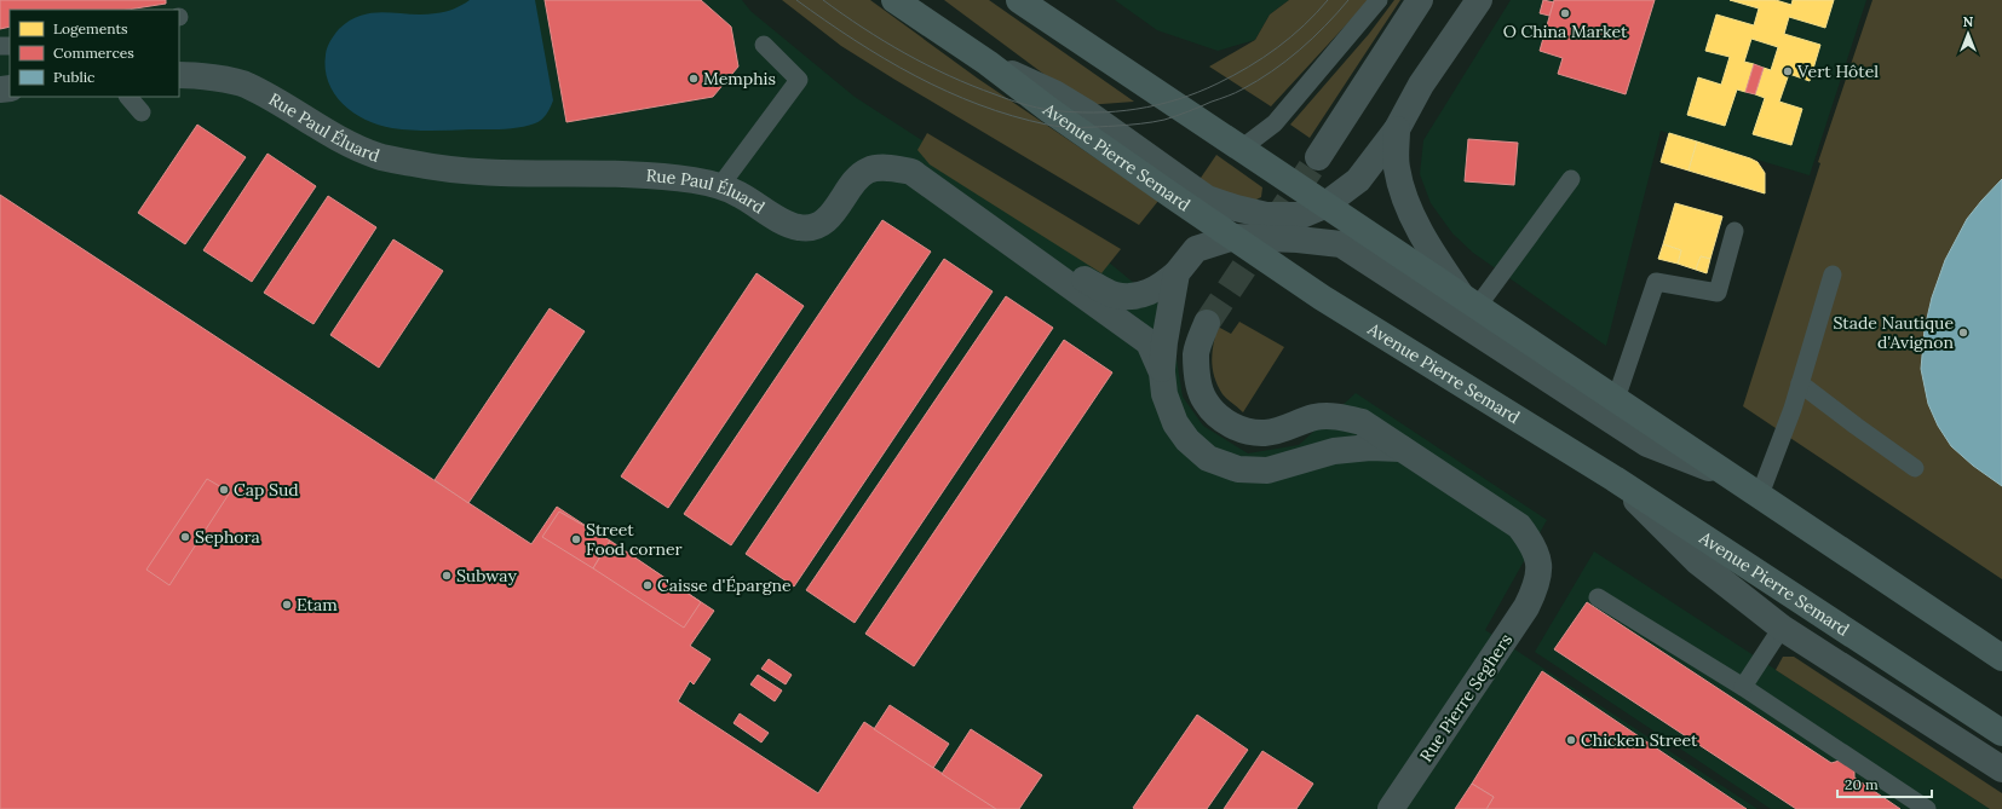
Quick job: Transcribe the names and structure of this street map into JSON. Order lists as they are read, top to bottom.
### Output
{
  "streets": {
    "main road": ["Avenue Pierre Semard"],
    "street": ["Rue Paul Éluard", "Rue Pierre Seghers"]
  },
  "crossings": [
    ["Rue Paul Éluard", "Avenue Pierre Semard"]
  ],
  "places": [
    "O China Market",
    "Vert Hôtel",
    "Memphis",
    "Stade Nautique d'Avignon",
    "Cap Sud",
    "Sephora",
    "Street Food corner",
    "Subway",
    "Caisse d'Épargne",
    "Etam",
    "Chicken Street"
  ],
  "legend": ["Logements", "Commerces", "Public"],
  "scale_bar": "20 m",
  "north": "top"
}
